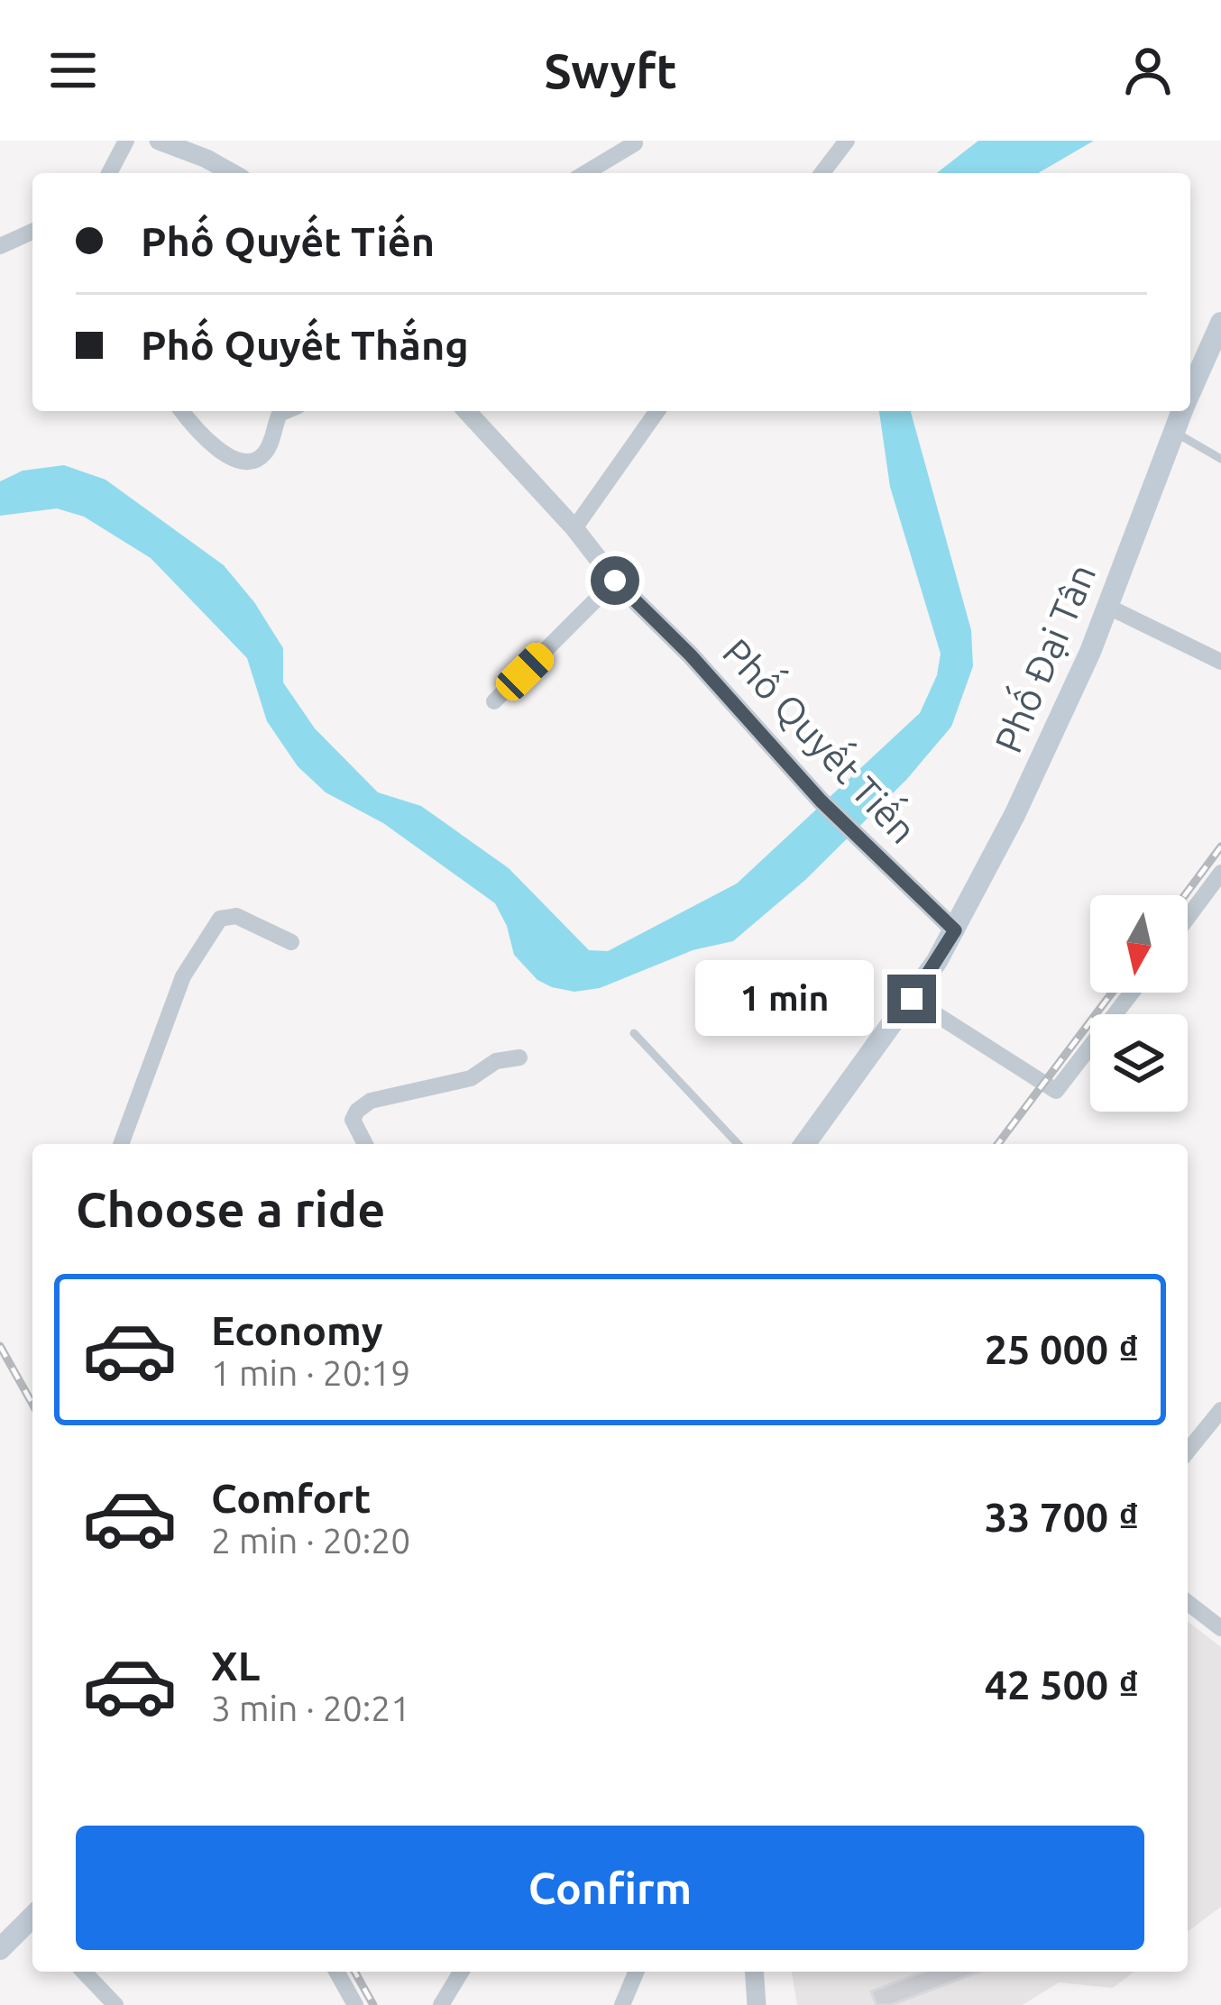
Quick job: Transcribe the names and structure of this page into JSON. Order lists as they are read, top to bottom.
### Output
{
  "streets": {
    "main road": ["Phố Đại Tân"],
    "street": ["Phố Quyết Tiến"]
  },
  "crossings": [
    ["Phố Đại Tân", "Phố Quyết Tiến"]
  ],
  "north": "bottom",
  "page": {
    "header": "Swyft",
    "banner": ["Phố Quyết Tiến", "Phố Quyết Thắng"],
    "bubble": "1 min",
    "heading": "Choose a ride",
    "list": [
      {
        "name": "Economy",
        "note": "1 min · 20:19",
        "value": "25 000 ₫"
      },
      {
        "name": "Comfort",
        "note": "2 min · 20:20",
        "value": "33 700 ₫"
      },
      {
        "name": "XL",
        "note": "3 min · 20:21",
        "value": "42 500 ₫"
      }
    ],
    "buttons": "Confirm"
  }
}
